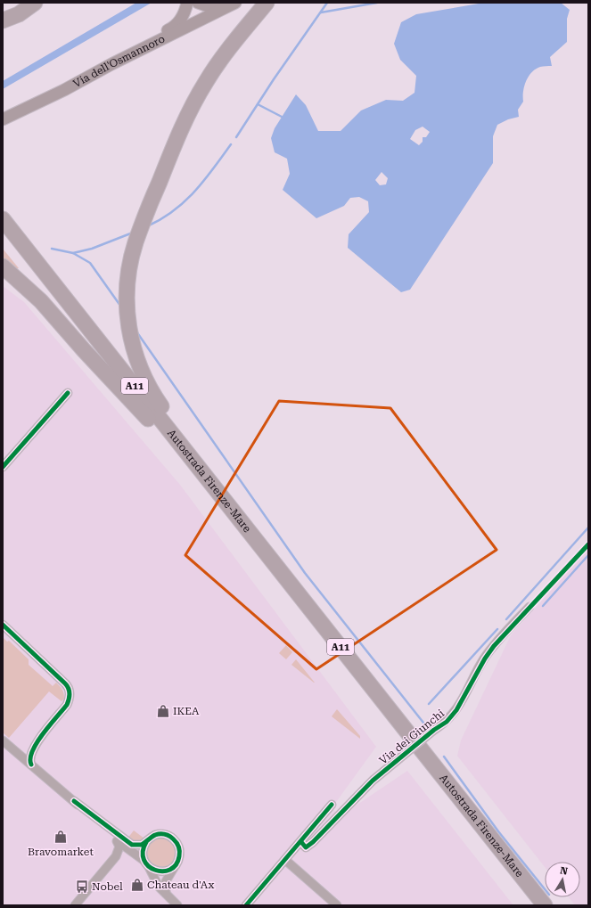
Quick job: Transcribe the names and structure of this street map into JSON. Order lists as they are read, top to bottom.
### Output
{
  "streets": {
    "highway": ["A11", "Autostrada Firenze-Mare"],
    "main road": ["Via dell'Osmannoro"],
    "street": ["Via dei Giunchi"]
  },
  "crossings": [
    ["Autostrada Firenze-Mare", "Via dei Giunchi"]
  ],
  "places": {
    "shop": ["IKEA", "Bravomarket", "Chateau d'Ax"],
    "bus stop": ["Nobel"]
  },
  "north": "top"
}
